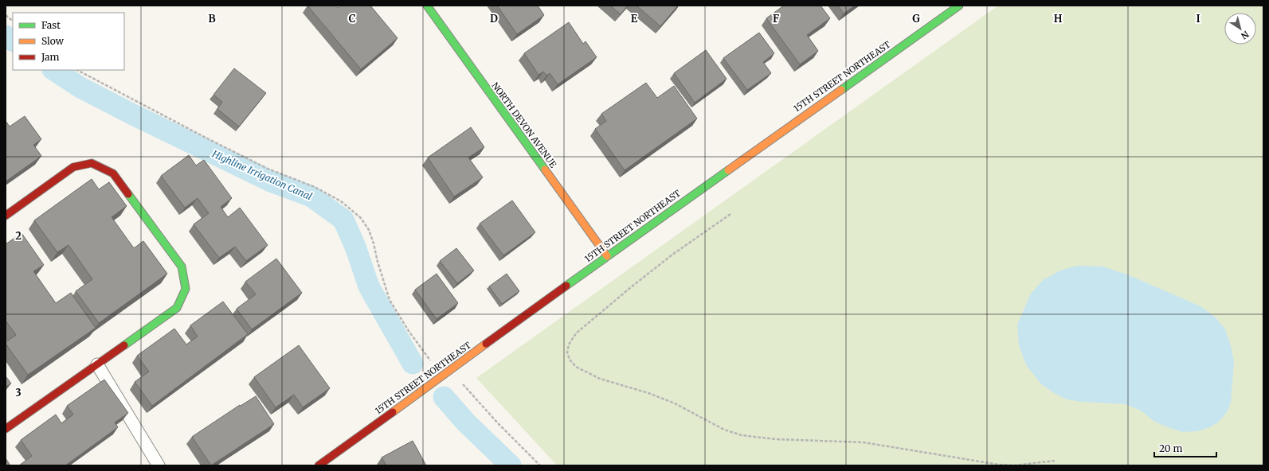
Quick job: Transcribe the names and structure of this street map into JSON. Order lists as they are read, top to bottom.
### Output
{
  "streets": {
    "street": ["15TH STREET NORTHEAST", "NORTH DEVON AVENUE"]
  },
  "crossings": [
    ["15TH STREET NORTHEAST", "NORTH DEVON AVENUE"]
  ],
  "water": ["Highline Irrigation Canal"],
  "legend": ["Fast", "Slow", "Jam"],
  "scale_bar": "20 m",
  "north": "bottom right",
  "grid": {
    "columns": [
      "B",
      "C",
      "D",
      "E",
      "F",
      "G",
      "H",
      "I"
    ],
    "rows": ["2", "3"]
  }
}
